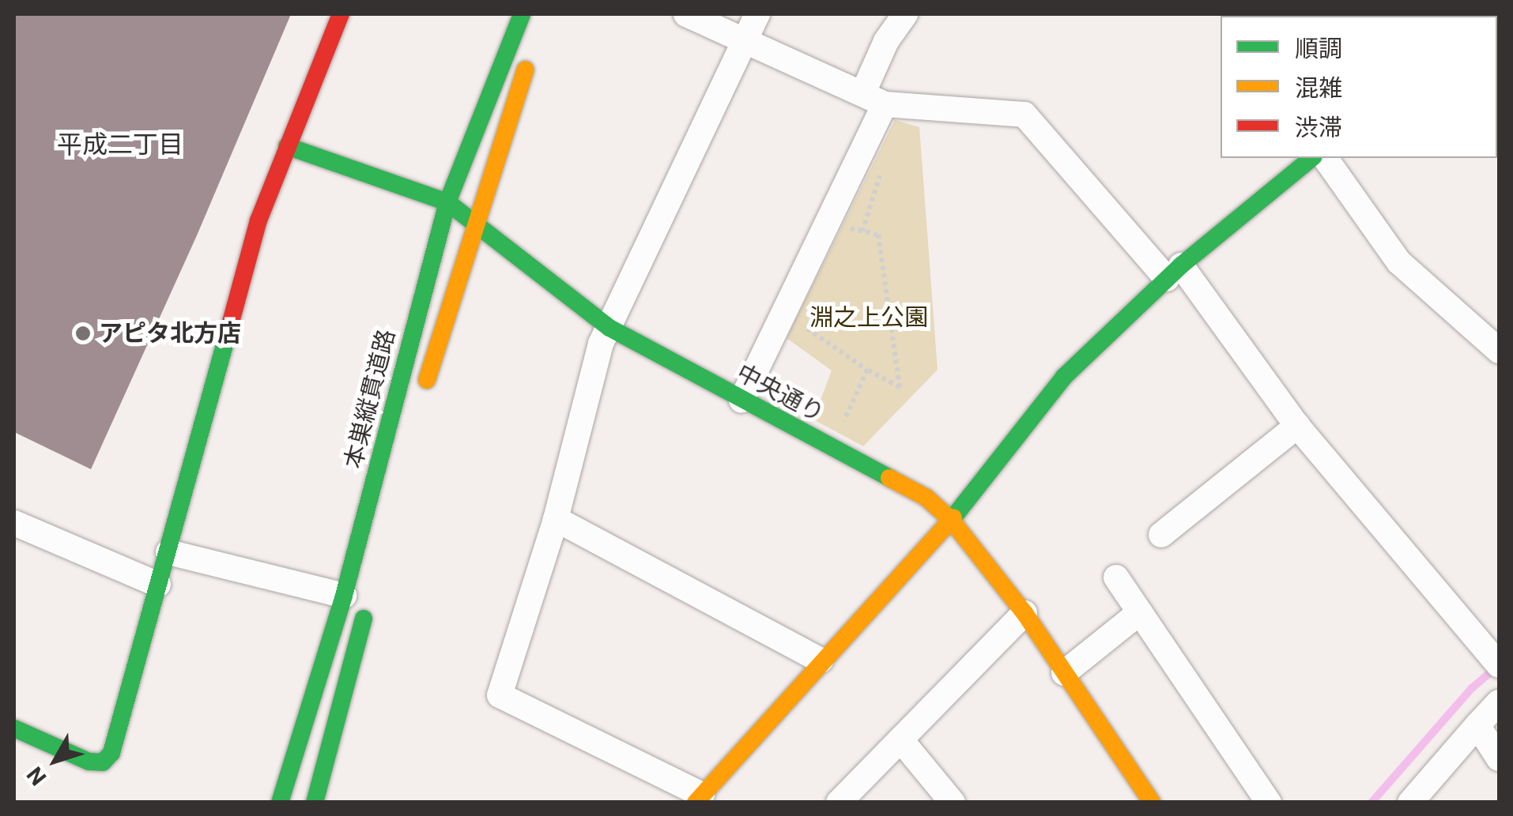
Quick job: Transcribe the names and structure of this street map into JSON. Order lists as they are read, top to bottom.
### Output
{
  "streets": {
    "street": ["中央通り", "本巣縦貫道路"]
  },
  "crossings": [
    ["中央通り", "本巣縦貫道路"]
  ],
  "districts": ["平成二丁目"],
  "parks": ["淵之上公園"],
  "places": ["アピタ北方店"],
  "legend": ["順調", "混雑", "渋滞"],
  "north": "bottom left"
}
